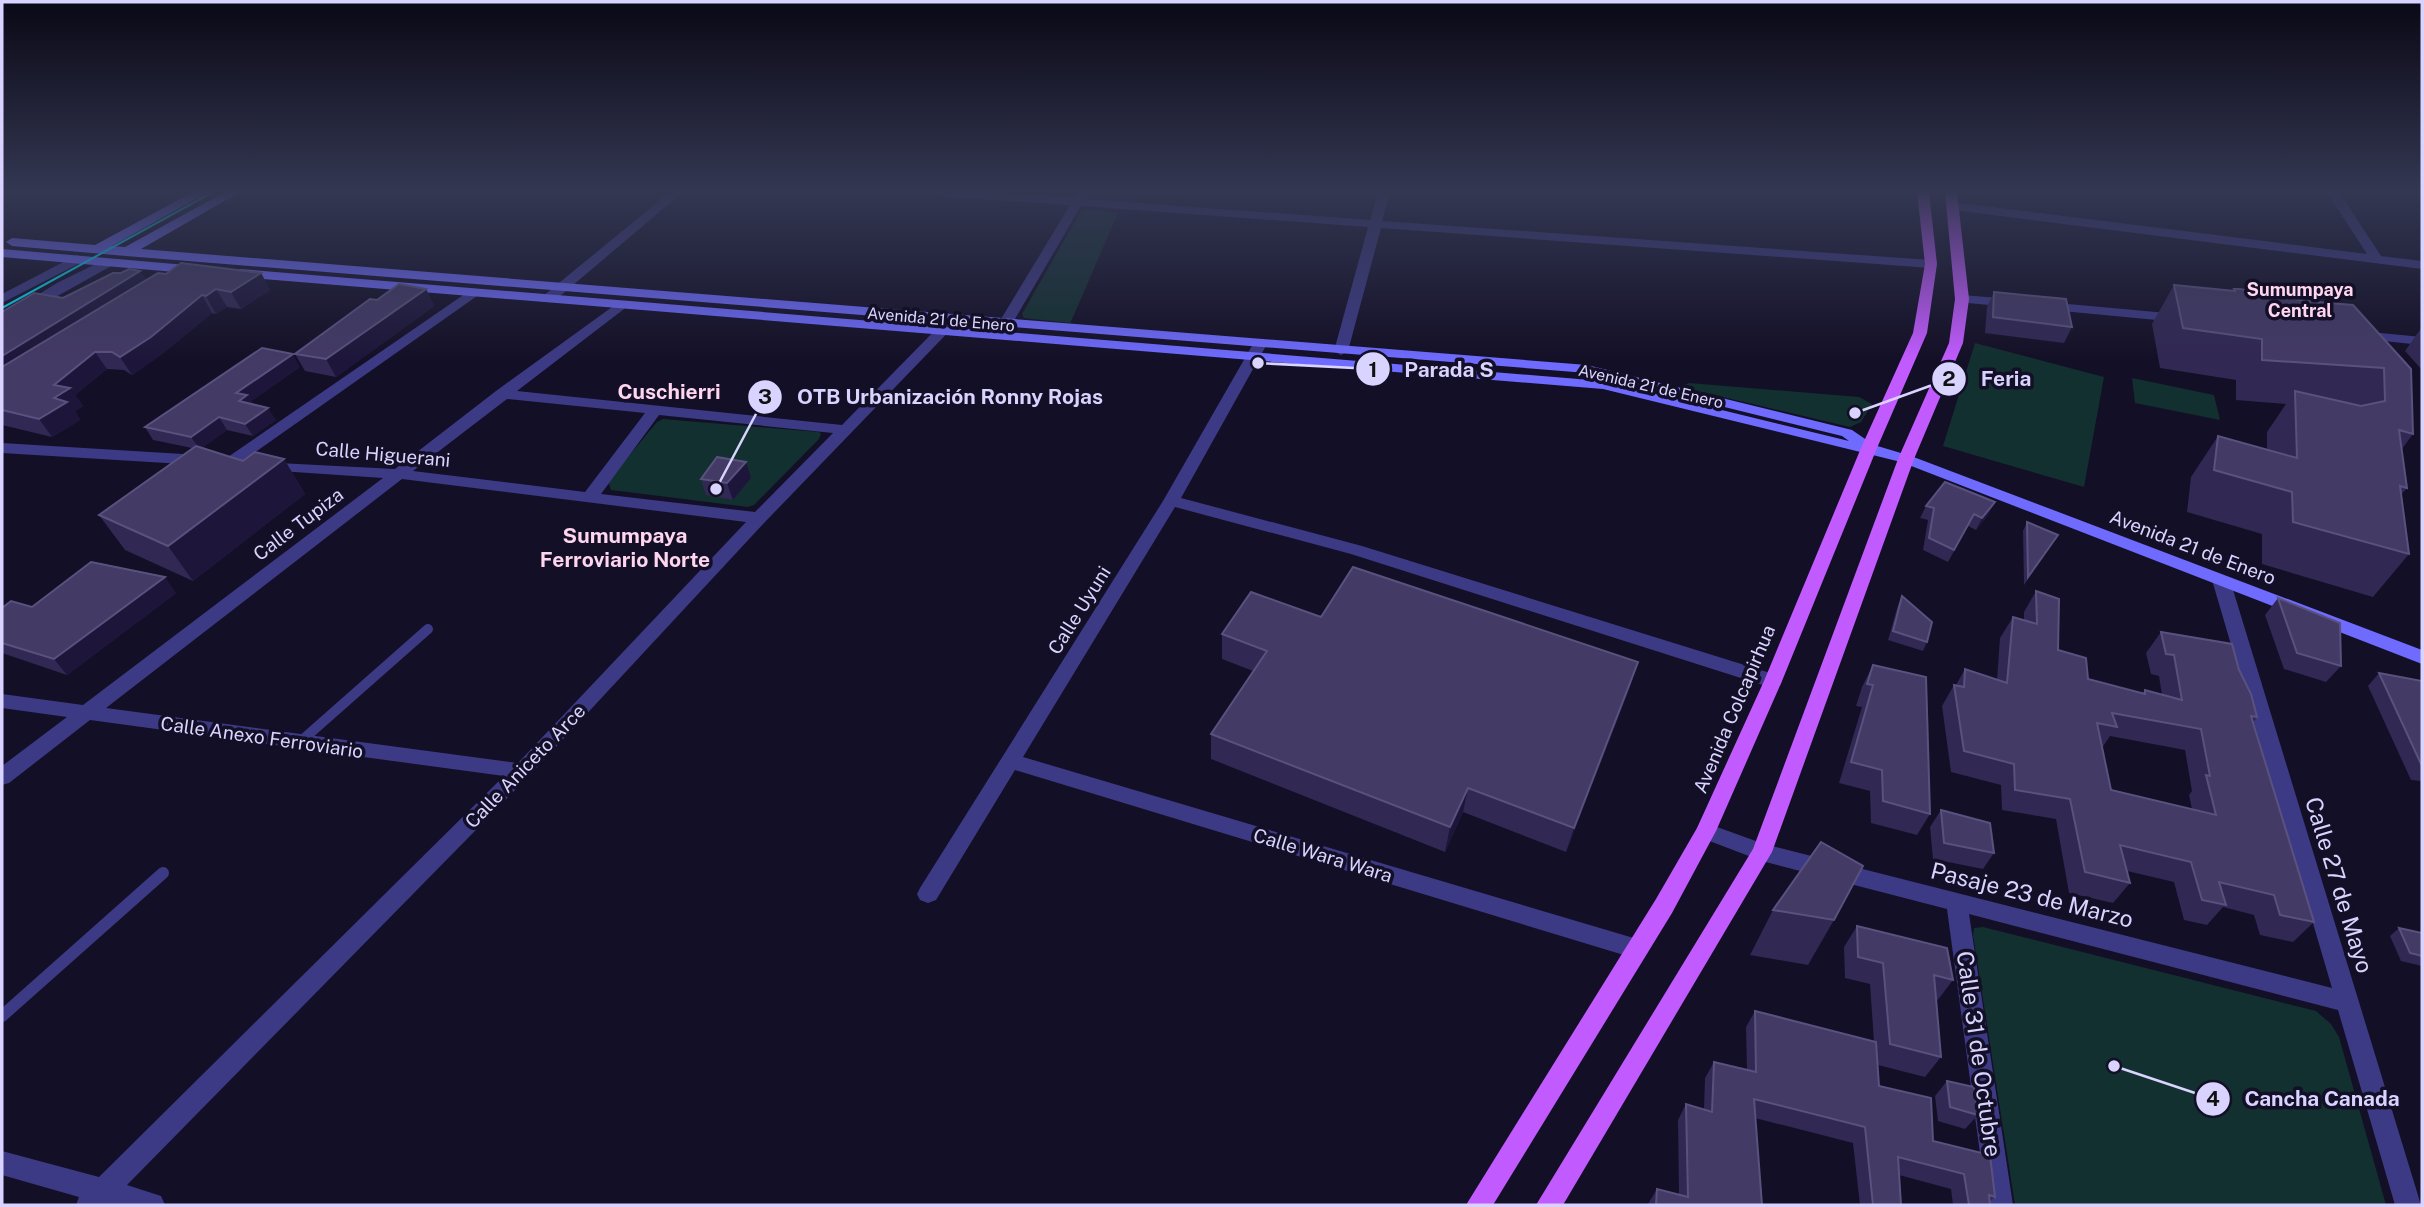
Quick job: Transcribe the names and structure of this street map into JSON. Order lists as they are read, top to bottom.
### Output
{
  "streets": {
    "main road": ["Avenida Colcapirhua"],
    "street": [
      "Avenida 21 de Enero",
      "Calle Higuerani",
      "Calle Tupiza",
      "Calle Uyuni",
      "Calle Anexo Ferroviario",
      "Calle Aniceto Arce",
      "Calle Wara Wara",
      "Calle 27 de Mayo",
      "Pasaje 23 de Marzo",
      "Calle 31 de Octubre"
    ]
  },
  "crossings": [
    ["Avenida 21 de Enero", "Calle Tupiza"],
    ["Avenida 21 de Enero", "Calle Uyuni"],
    ["Avenida 21 de Enero", "Avenida Colcapirhua"],
    ["Avenida 21 de Enero", "Calle Aniceto Arce"],
    ["Avenida 21 de Enero", "Calle 27 de Mayo"],
    ["Calle Higuerani", "Calle Tupiza"],
    ["Calle Higuerani", "Calle Aniceto Arce"],
    ["Calle Tupiza", "Calle Anexo Ferroviario"],
    ["Calle Uyuni", "Calle Wara Wara"],
    ["Avenida Colcapirhua", "Calle Wara Wara"],
    ["Avenida Colcapirhua", "Pasaje 23 de Marzo"],
    ["Calle Anexo Ferroviario", "Calle Aniceto Arce"],
    ["Calle 27 de Mayo", "Pasaje 23 de Marzo"],
    ["Pasaje 23 de Marzo", "Calle 31 de Octubre"]
  ],
  "districts": ["Sumumpaya Central", "Cuschierri", "Sumumpaya Ferroviario Norte"],
  "places": [
    "Parada S",
    "Feria",
    "OTB Urbanización Ronny Rojas",
    "Cancha Canada"
  ]
}
